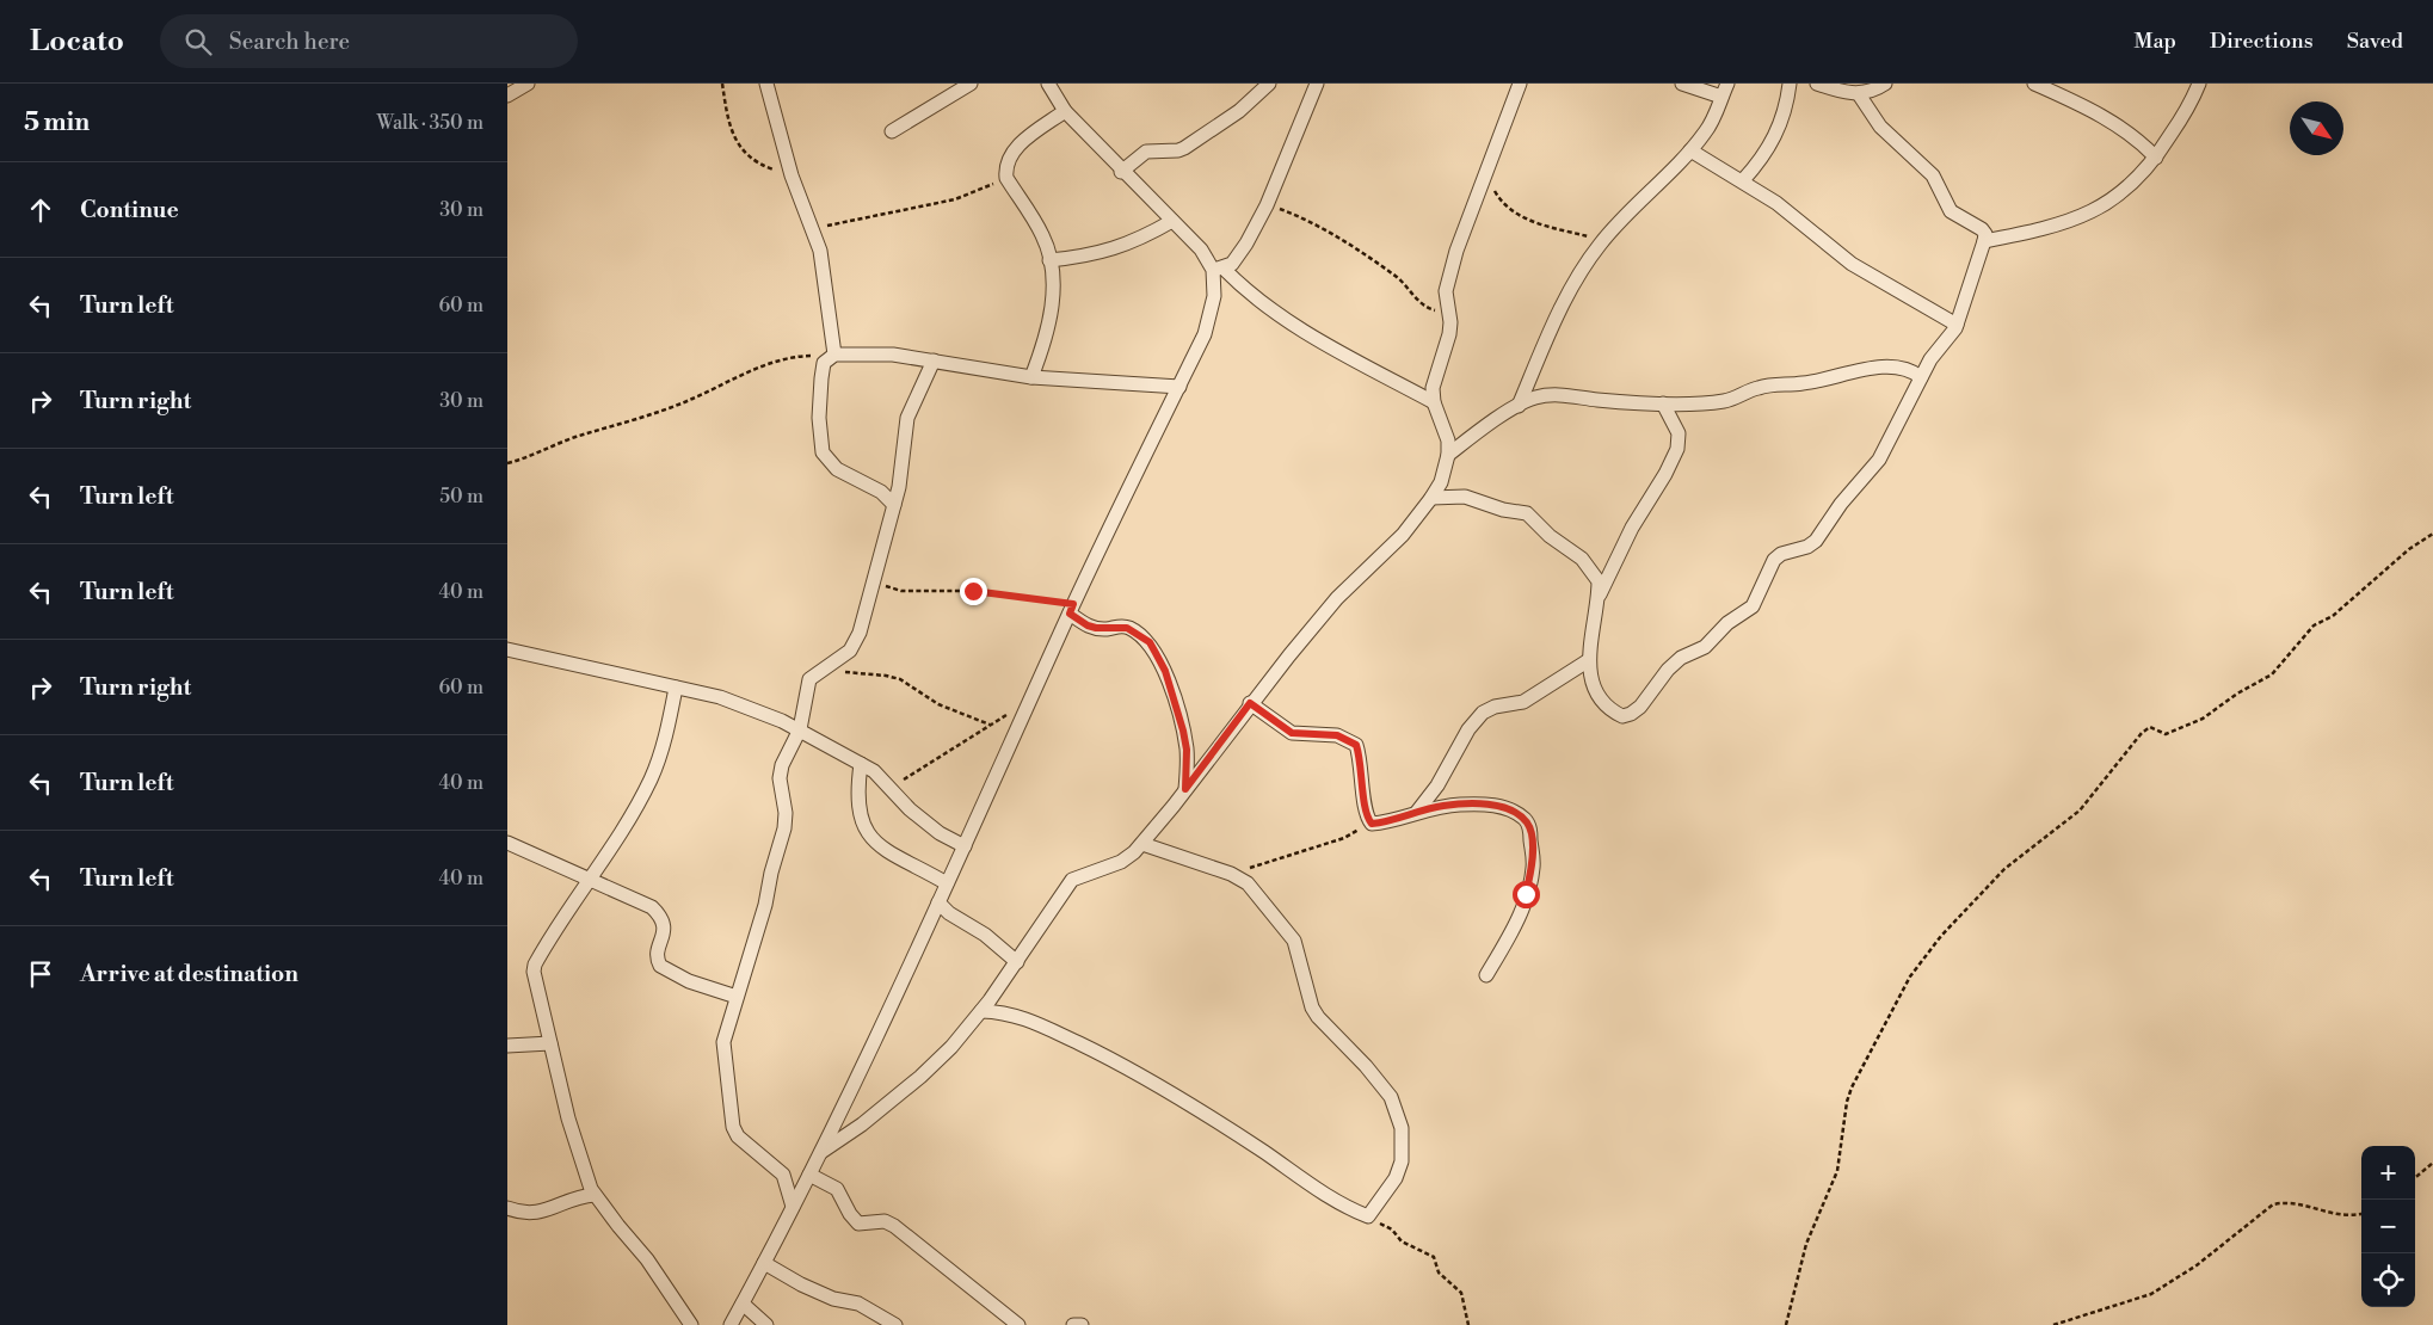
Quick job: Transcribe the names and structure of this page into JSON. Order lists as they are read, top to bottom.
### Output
{
  "north": "bottom right",
  "page": {
    "header": "Locato",
    "search": "Search here",
    "nav": ["Map", "Directions", "Saved"],
    "heading": ["5 min", "Walk · 350 m"],
    "list": [
      ["Continue", "30 m"],
      ["Turn left", "60 m"],
      ["Turn right", "30 m"],
      ["Turn left", "50 m"],
      ["Turn left", "40 m"],
      ["Turn right", "60 m"],
      ["Turn left", "40 m"],
      ["Turn left", "40 m"],
      "Arrive at destination"
    ],
    "map_buttons": ["+", "−"]
  }
}
